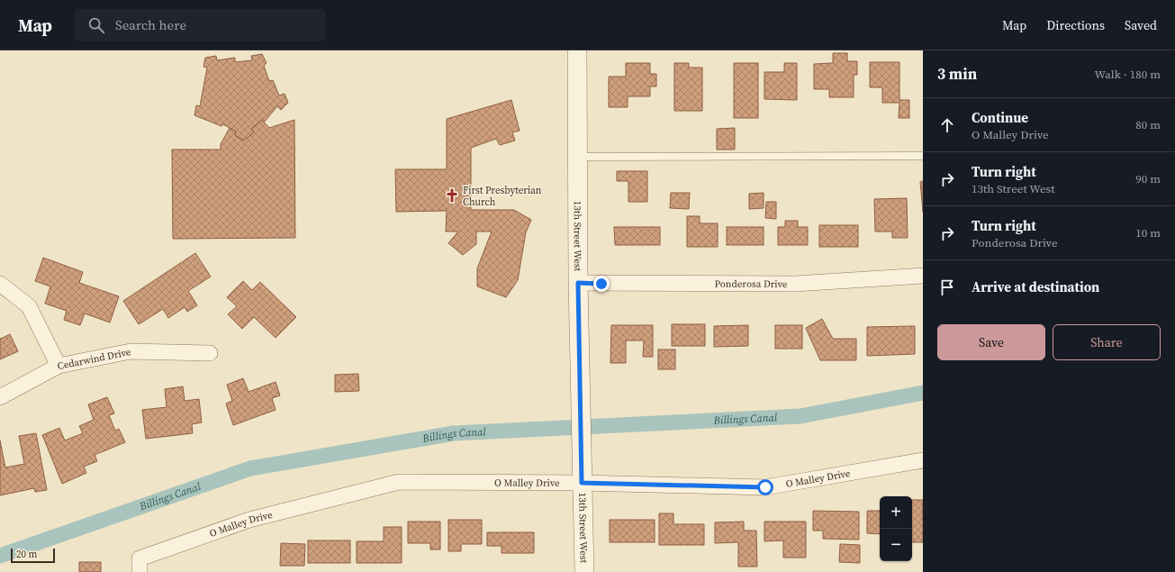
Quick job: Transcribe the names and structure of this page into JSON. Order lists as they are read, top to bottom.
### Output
{
  "streets": {
    "street": [
      "13th Street West",
      "Ponderosa Drive",
      "Cedarwind Drive",
      "O Malley Drive"
    ]
  },
  "crossings": [
    ["13th Street West", "Ponderosa Drive"],
    ["13th Street West", "O Malley Drive"]
  ],
  "water": ["Billings Canal"],
  "places": {
    "church": ["First Presbyterian Church"]
  },
  "scale_bar": "20 m",
  "page": {
    "header": "Map",
    "search": "Search here",
    "nav": ["Map", "Directions", "Saved"],
    "heading": ["3 min", "Walk · 180 m"],
    "list": [
      ["Continue", "O Malley Drive", "80 m"],
      ["Turn right", "13th Street West", "90 m"],
      ["Turn right", "Ponderosa Drive", "10 m"],
      "Arrive at destination"
    ],
    "buttons": ["Save", "Share"],
    "map_buttons": ["+", "−"],
    "scale": "20 m"
  }
}
